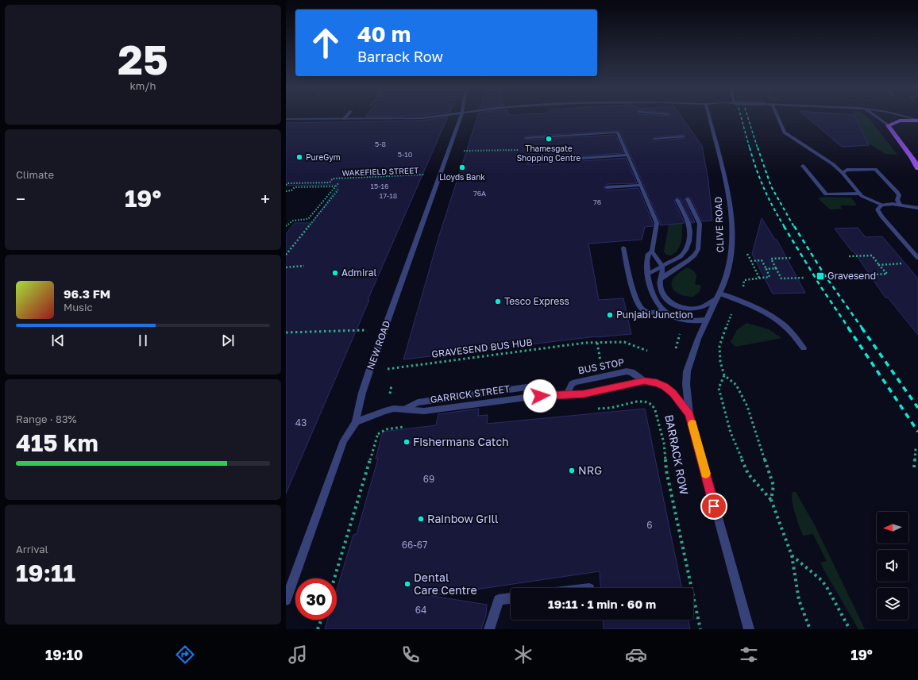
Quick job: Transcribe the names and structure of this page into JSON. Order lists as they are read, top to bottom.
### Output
{
  "streets": {
    "street": [
      "CLIVE ROAD",
      "NEW ROAD",
      "BUS STOP",
      "GARRICK STREET",
      "BARRACK ROW"
    ],
    "path": ["WAKEFIELD STREET", "GRAVESEND BUS HUB"]
  },
  "crossings": [
    ["WAKEFIELD STREET", "NEW ROAD"],
    ["CLIVE ROAD", "GARRICK STREET"],
    ["CLIVE ROAD", "BARRACK ROW"],
    ["NEW ROAD", "GRAVESEND BUS HUB"],
    ["NEW ROAD", "GARRICK STREET"],
    ["BUS STOP", "GARRICK STREET"],
    ["GARRICK STREET", "BARRACK ROW"]
  ],
  "places": {
    "other": [
      "Thamesgate Shopping Centre",
      "PureGym",
      "Lloyds Bank",
      "Admiral",
      "Tesco Express",
      "Punjabi Junction",
      "Fishermans Catch",
      "NRG",
      "Rainbow Grill",
      "Dental Care Centre"
    ],
    "transit": ["Gravesend"]
  },
  "house_numbers": [
    "5-8",
    "5-10",
    "15-16",
    "76A",
    "17-18",
    "76",
    "43",
    "69",
    "6",
    "66-67",
    "64"
  ],
  "north": "left",
  "page": {
    "tile": [
      ["25", "km/h"],
      "Climate",
      ["Range · 83%", "415 km"],
      ["Arrival", "19:11"]
    ],
    "turn": ["40 m", "Barrack Row"],
    "heat": ["−", "19°", "+"],
    "song": ["96.3 FM", "Music"],
    "limit": "30",
    "trip": "19:11 · 1 min · 60 m",
    "tabs": ["19:10", "19°"]
  }
}
